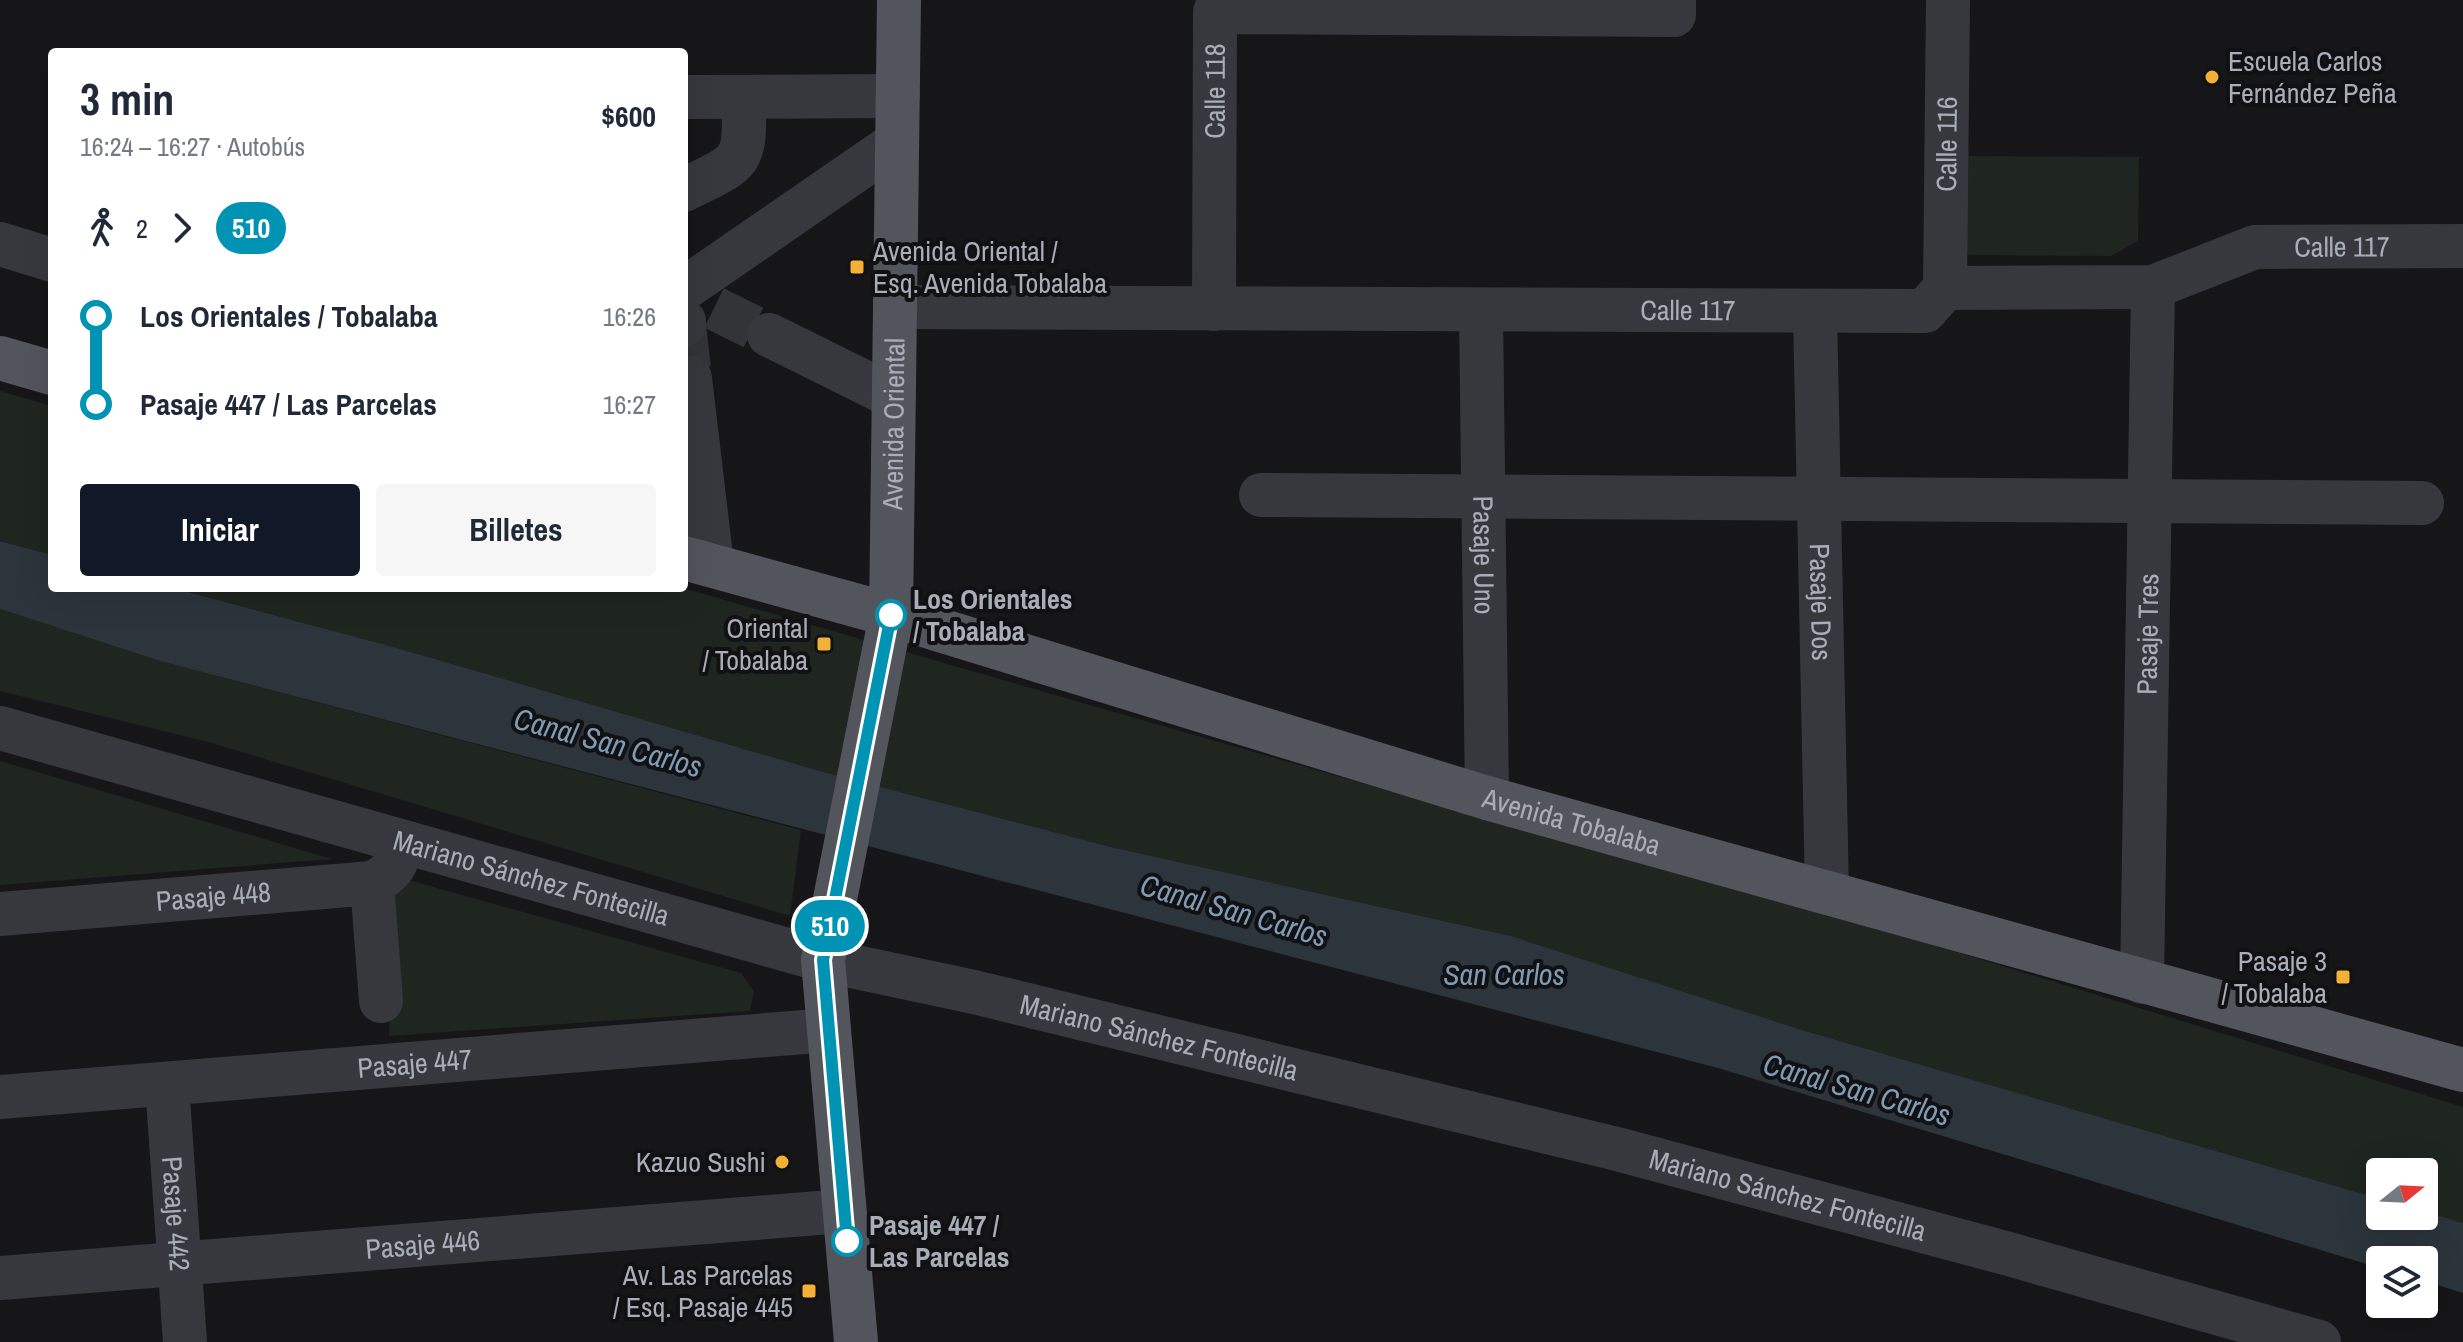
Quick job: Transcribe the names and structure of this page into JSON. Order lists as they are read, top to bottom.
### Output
{
  "streets": {
    "main road": ["Avenida Oriental", "Avenida Tobalaba"],
    "street": [
      "Calle 118",
      "Calle 116",
      "Calle 117",
      "Pasaje Uno",
      "Pasaje Dos",
      "Pasaje Tres",
      "Mariano Sánchez Fontecilla",
      "Pasaje 448",
      "Pasaje 447",
      "Pasaje 442",
      "Pasaje 446"
    ]
  },
  "crossings": [
    ["Calle 118", "Calle 117"],
    ["Calle 116", "Calle 117"],
    ["Calle 117", "Avenida Oriental"],
    ["Calle 117", "Pasaje Uno"],
    ["Calle 117", "Pasaje Dos"],
    ["Calle 117", "Pasaje Tres"],
    ["Avenida Oriental", "Avenida Tobalaba"],
    ["Avenida Oriental", "Mariano Sánchez Fontecilla"],
    ["Avenida Oriental", "Pasaje 447"],
    ["Avenida Oriental", "Pasaje 446"],
    ["Pasaje Uno", "Avenida Tobalaba"],
    ["Pasaje Dos", "Avenida Tobalaba"],
    ["Pasaje Tres", "Avenida Tobalaba"],
    ["Pasaje 447", "Pasaje 442"],
    ["Pasaje 442", "Pasaje 446"]
  ],
  "water": ["Canal San Carlos", "San Carlos"],
  "places": {
    "other": [
      "Escuela Carlos Fernández Peña",
      "Los Orientales / Tobalaba",
      "Kazuo Sushi",
      "Pasaje 447 / Las Parcelas"
    ],
    "transit": [
      "Avenida Oriental / Esq. Avenida Tobalaba",
      "Oriental / Tobalaba",
      "Pasaje 3 / Tobalaba",
      "Av. Las Parcelas / Esq. Pasaje 445"
    ]
  },
  "lines": ["bus line 510"],
  "north": "right",
  "page": {
    "on_map": "510",
    "heading": ["3 min", "16:24 – 16:27 · Autobús", "$600"],
    "legs": ["2", "510"],
    "list": [
      {
        "name": "Los Orientales / Tobalaba",
        "value": "16:26"
      },
      {
        "name": "Pasaje 447 / Las Parcelas",
        "value": "16:27"
      }
    ],
    "buttons": ["Iniciar", "Billetes"]
  }
}
